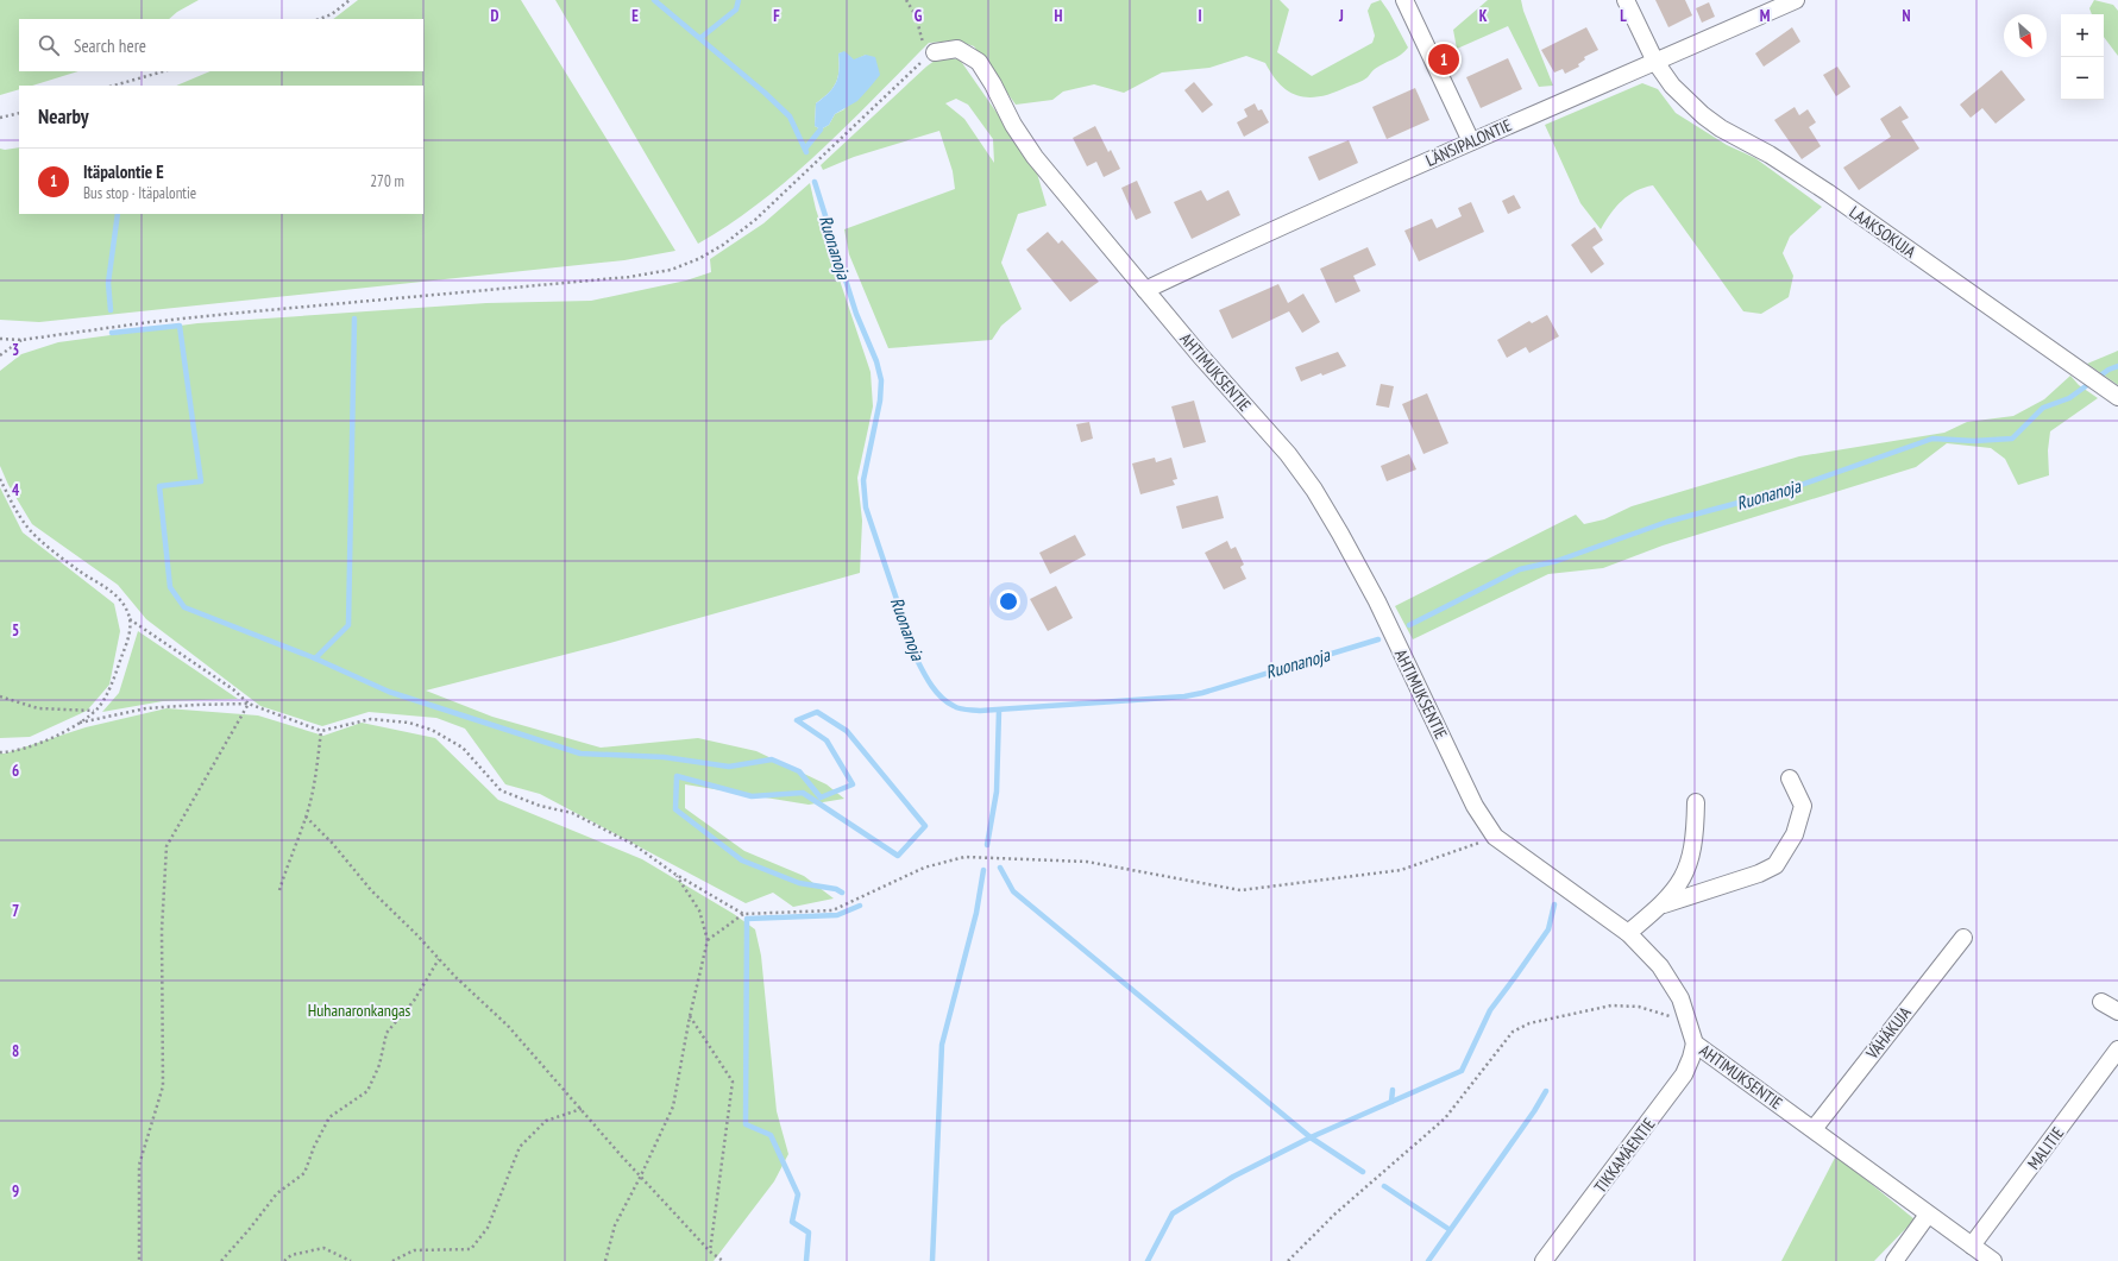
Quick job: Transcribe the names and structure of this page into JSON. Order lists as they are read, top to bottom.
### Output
{
  "streets": {
    "street": [
      "LÄNSIPALONTIE",
      "LAAKSOKUJA",
      "AHTIMUKSENTIE",
      "VÄHÄKUJA",
      "MALITIE",
      "TIKKAMÄENTIE"
    ]
  },
  "crossings": [
    ["LÄNSIPALONTIE", "LAAKSOKUJA"],
    ["LÄNSIPALONTIE", "AHTIMUKSENTIE"],
    ["AHTIMUKSENTIE", "VÄHÄKUJA"],
    ["AHTIMUKSENTIE", "MALITIE"],
    ["AHTIMUKSENTIE", "TIKKAMÄENTIE"]
  ],
  "water": ["Ruonanoja"],
  "parks": ["Huhanaronkangas"],
  "north": "bottom right",
  "page": {
    "map_buttons": ["+", "−"],
    "search": "Search here",
    "pins": "1",
    "heading": "Nearby",
    "list": [
      {
        "mark": "1",
        "name": "Itäpalontie E",
        "note": "Bus stop · Itäpalontie",
        "value": "270 m"
      }
    ]
  },
  "grid": {
    "columns": [
      "D",
      "E",
      "F",
      "G",
      "H",
      "I",
      "J",
      "K",
      "L",
      "M",
      "N"
    ],
    "rows": [
      "3",
      "4",
      "5",
      "6",
      "7",
      "8",
      "9"
    ]
  }
}
